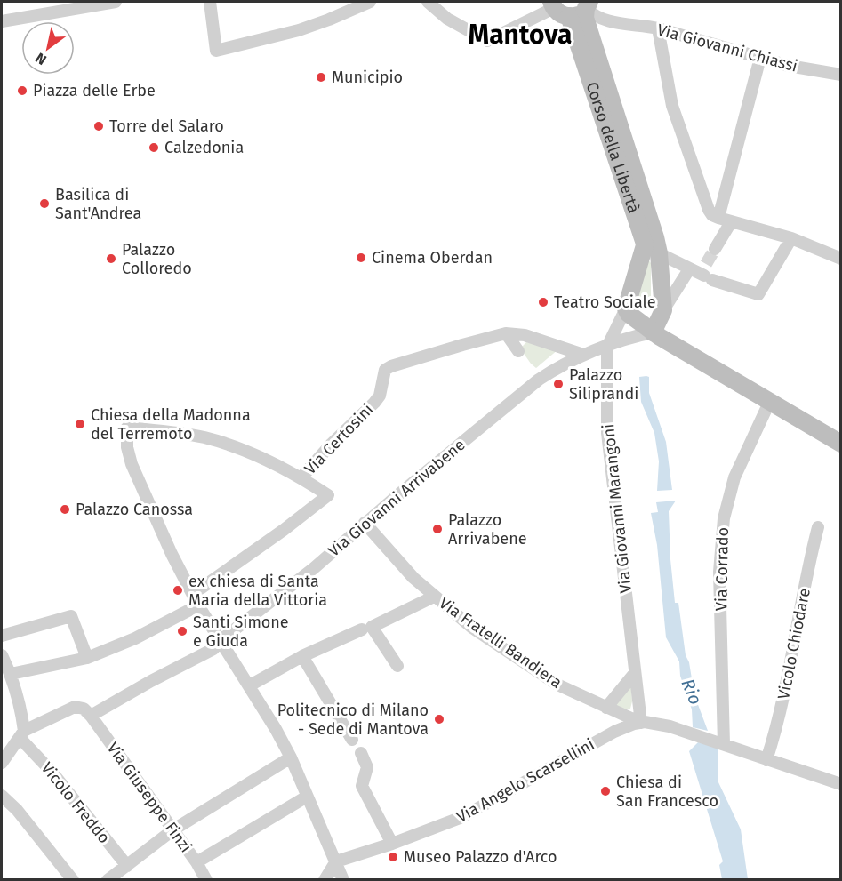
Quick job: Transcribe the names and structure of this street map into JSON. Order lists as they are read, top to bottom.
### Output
{
  "streets": {
    "street": [
      "Via Giovanni Chiassi",
      "Corso della Libertà",
      "Via Certosini",
      "Via Giovanni Arrivabene",
      "Via Giovanni Marangoni",
      "Via Corrado",
      "Via Fratelli Bandiera",
      "Vicolo Chiodare",
      "Via Angelo Scarsellini",
      "Via Giuseppe Finzi",
      "Vicolo Freddo"
    ]
  },
  "crossings": [
    ["Via Giovanni Arrivabene", "Via Giovanni Marangoni"],
    ["Via Giovanni Arrivabene", "Via Fratelli Bandiera"],
    ["Via Giovanni Arrivabene", "Via Giuseppe Finzi"],
    ["Via Giovanni Marangoni", "Via Fratelli Bandiera"],
    ["Via Giovanni Marangoni", "Via Angelo Scarsellini"],
    ["Via Fratelli Bandiera", "Via Angelo Scarsellini"]
  ],
  "districts": ["Mantova"],
  "water": ["Rio"],
  "places": [
    "Municipio",
    "Piazza delle Erbe",
    "Torre del Salaro",
    "Calzedonia",
    "Basilica di Sant'Andrea",
    "Cinema Oberdan",
    "Palazzo Colloredo",
    "Teatro Sociale",
    "Palazzo Siliprandi",
    "Chiesa della Madonna del Terremoto",
    "Palazzo Canossa",
    "Palazzo Arrivabene",
    "ex chiesa di Santa Maria della Vittoria",
    "Santi Simone e Giuda",
    "Politecnico di Milano - Sede di Mantova",
    "Chiesa di San Francesco",
    "Museo Palazzo d'Arco"
  ],
  "north": "bottom left"
}
